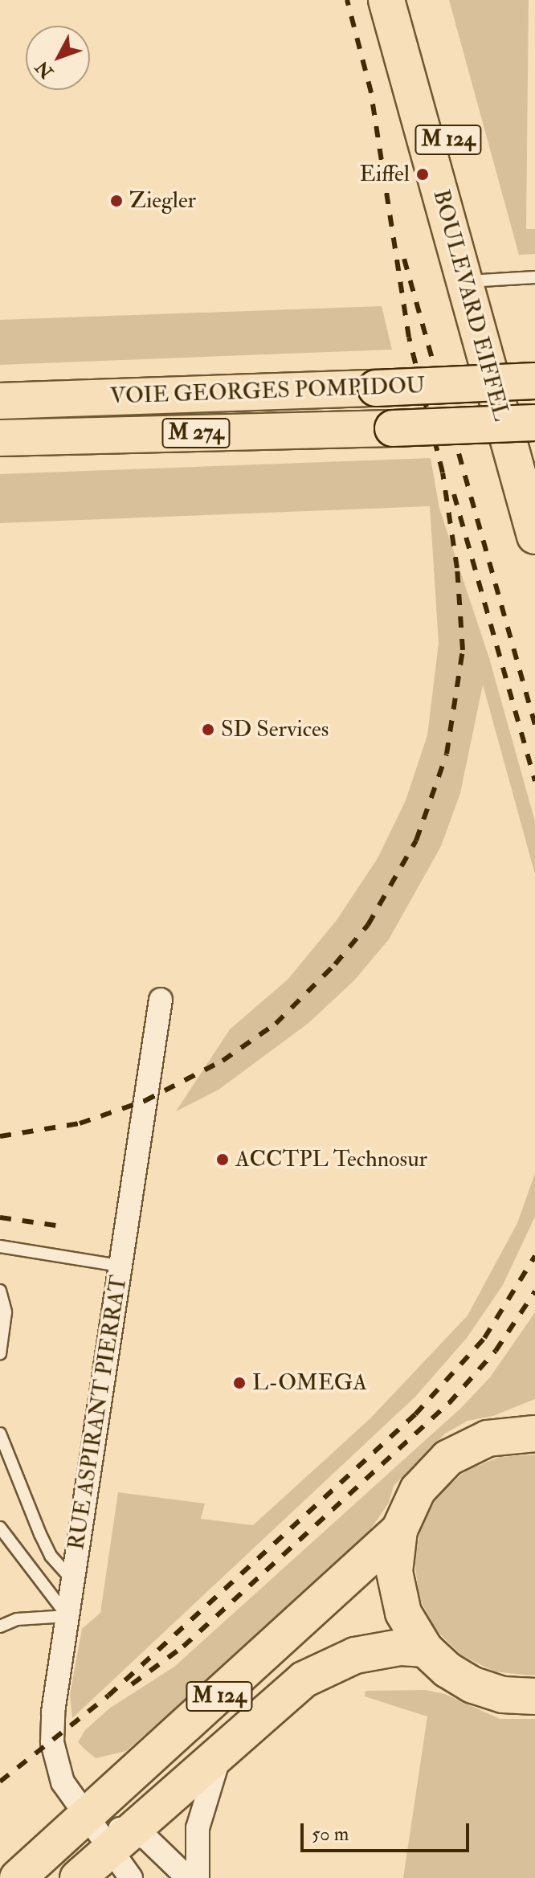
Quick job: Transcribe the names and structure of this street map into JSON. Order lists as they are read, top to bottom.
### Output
{
  "streets": {
    "main road": [
      "M 124",
      "BOULEVARD EIFFEL",
      "VOIE GEORGES POMPIDOU",
      "M 274"
    ],
    "street": ["RUE ASPIRANT PIERRAT"]
  },
  "crossings": [
    ["M 124", "BOULEVARD EIFFEL"],
    ["M 124", "RUE ASPIRANT PIERRAT"]
  ],
  "places": [
    "Eiffel",
    "Ziegler",
    "SD Services",
    "ACCTPL Technosur",
    "L-OMEGA"
  ],
  "scale_bar": "50 m",
  "north": "bottom left"
}
